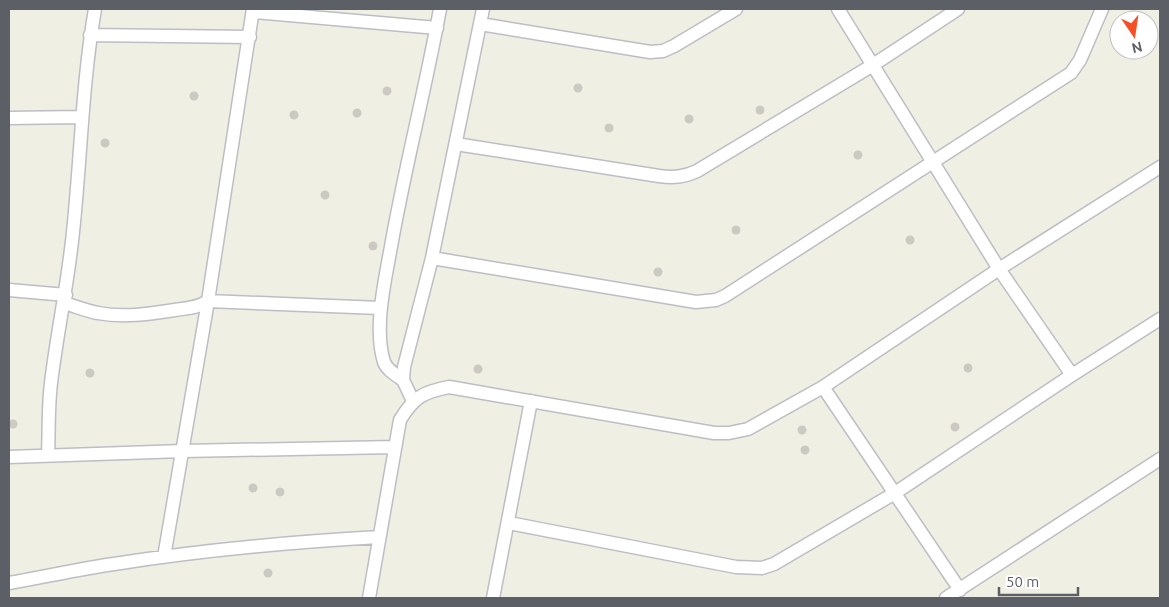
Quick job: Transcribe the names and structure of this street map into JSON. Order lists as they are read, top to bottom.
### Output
{
  "scale_bar": "50 m",
  "north": "bottom"
}
